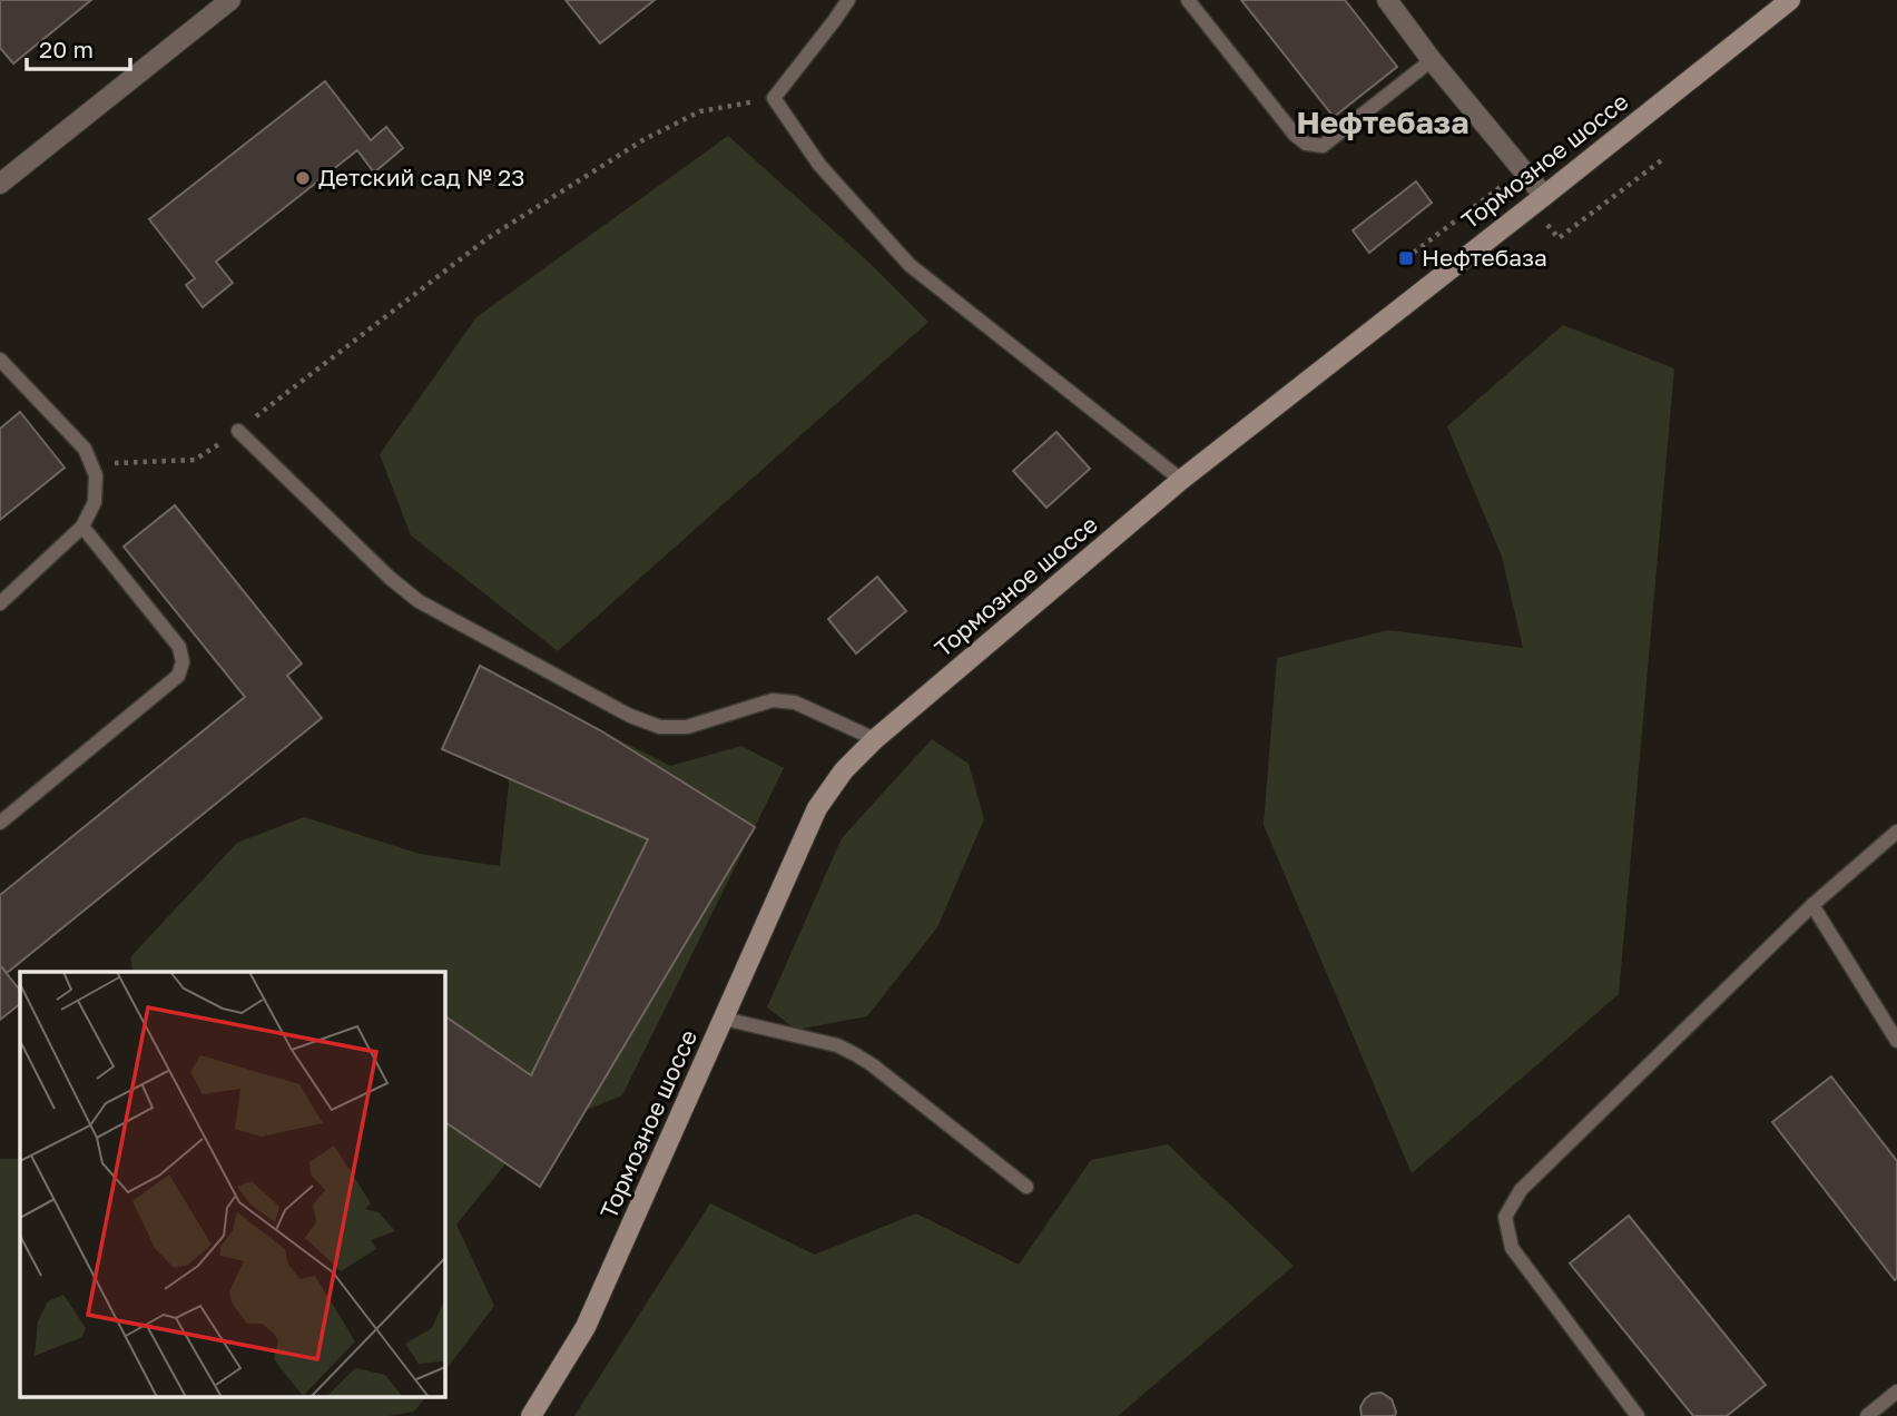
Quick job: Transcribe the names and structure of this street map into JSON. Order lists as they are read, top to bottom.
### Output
{
  "streets": {
    "street": ["Тормозное шоссе"]
  },
  "districts": ["Нефтебаза"],
  "places": {
    "other": ["Детский сад № 23"],
    "transit": ["Нефтебаза"]
  },
  "scale_bar": "20 m"
}
